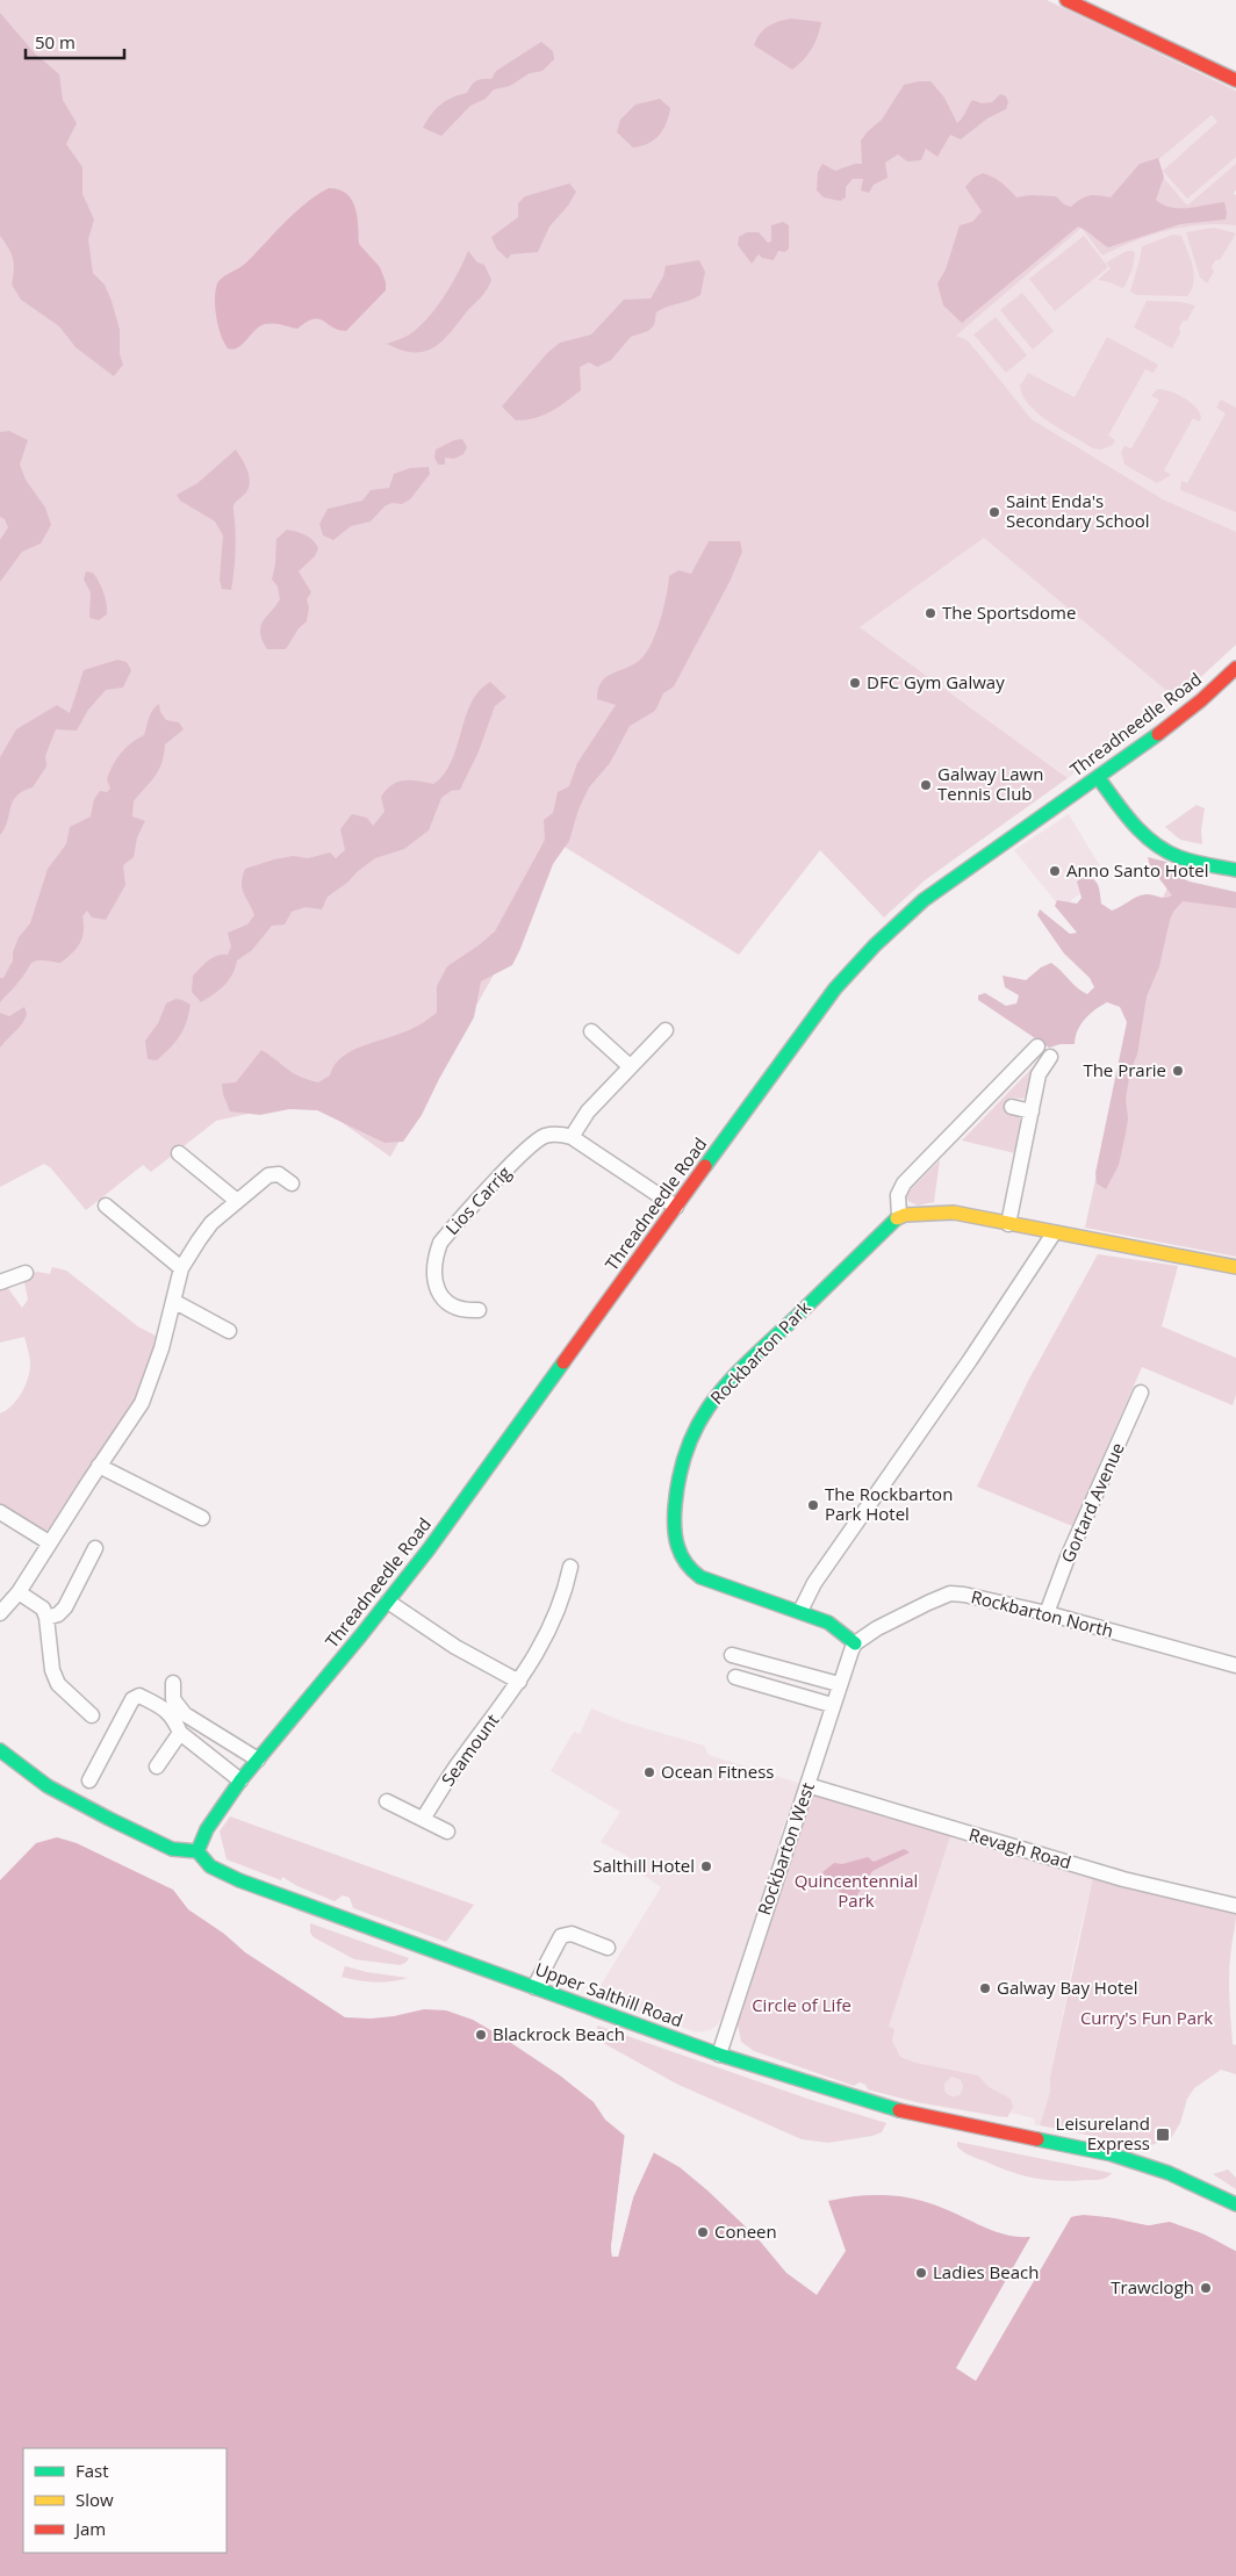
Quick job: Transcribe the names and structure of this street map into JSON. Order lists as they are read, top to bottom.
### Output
{
  "streets": {
    "main road": ["Threadneedle Road", "Rockbarton Park", "Upper Salthill Road"],
    "street": [
      "Lios Carrig",
      "Gortard Avenue",
      "Rockbarton North",
      "Seamount",
      "Rockbarton West",
      "Revagh Road"
    ]
  },
  "crossings": [
    ["Threadneedle Road", "Upper Salthill Road"],
    ["Rockbarton Park", "Rockbarton North"],
    ["Rockbarton Park", "Rockbarton West"],
    ["Gortard Avenue", "Rockbarton North"],
    ["Rockbarton North", "Rockbarton West"],
    ["Rockbarton West", "Revagh Road"],
    ["Rockbarton West", "Upper Salthill Road"]
  ],
  "parks": ["Quincentennial Park", "Circle of Life", "Curry's Fun Park"],
  "places": {
    "other": [
      "Saint Enda's Secondary School",
      "The Sportsdome",
      "DFC Gym Galway",
      "Galway Lawn Tennis Club",
      "Anno Santo Hotel",
      "The Prarie",
      "The Rockbarton Park Hotel",
      "Ocean Fitness",
      "Salthill Hotel",
      "Galway Bay Hotel",
      "Blackrock Beach",
      "Coneen",
      "Ladies Beach",
      "Trawclogh"
    ],
    "transit": ["Leisureland Express"]
  },
  "legend": ["Fast", "Slow", "Jam"],
  "scale_bar": "50 m"
}
